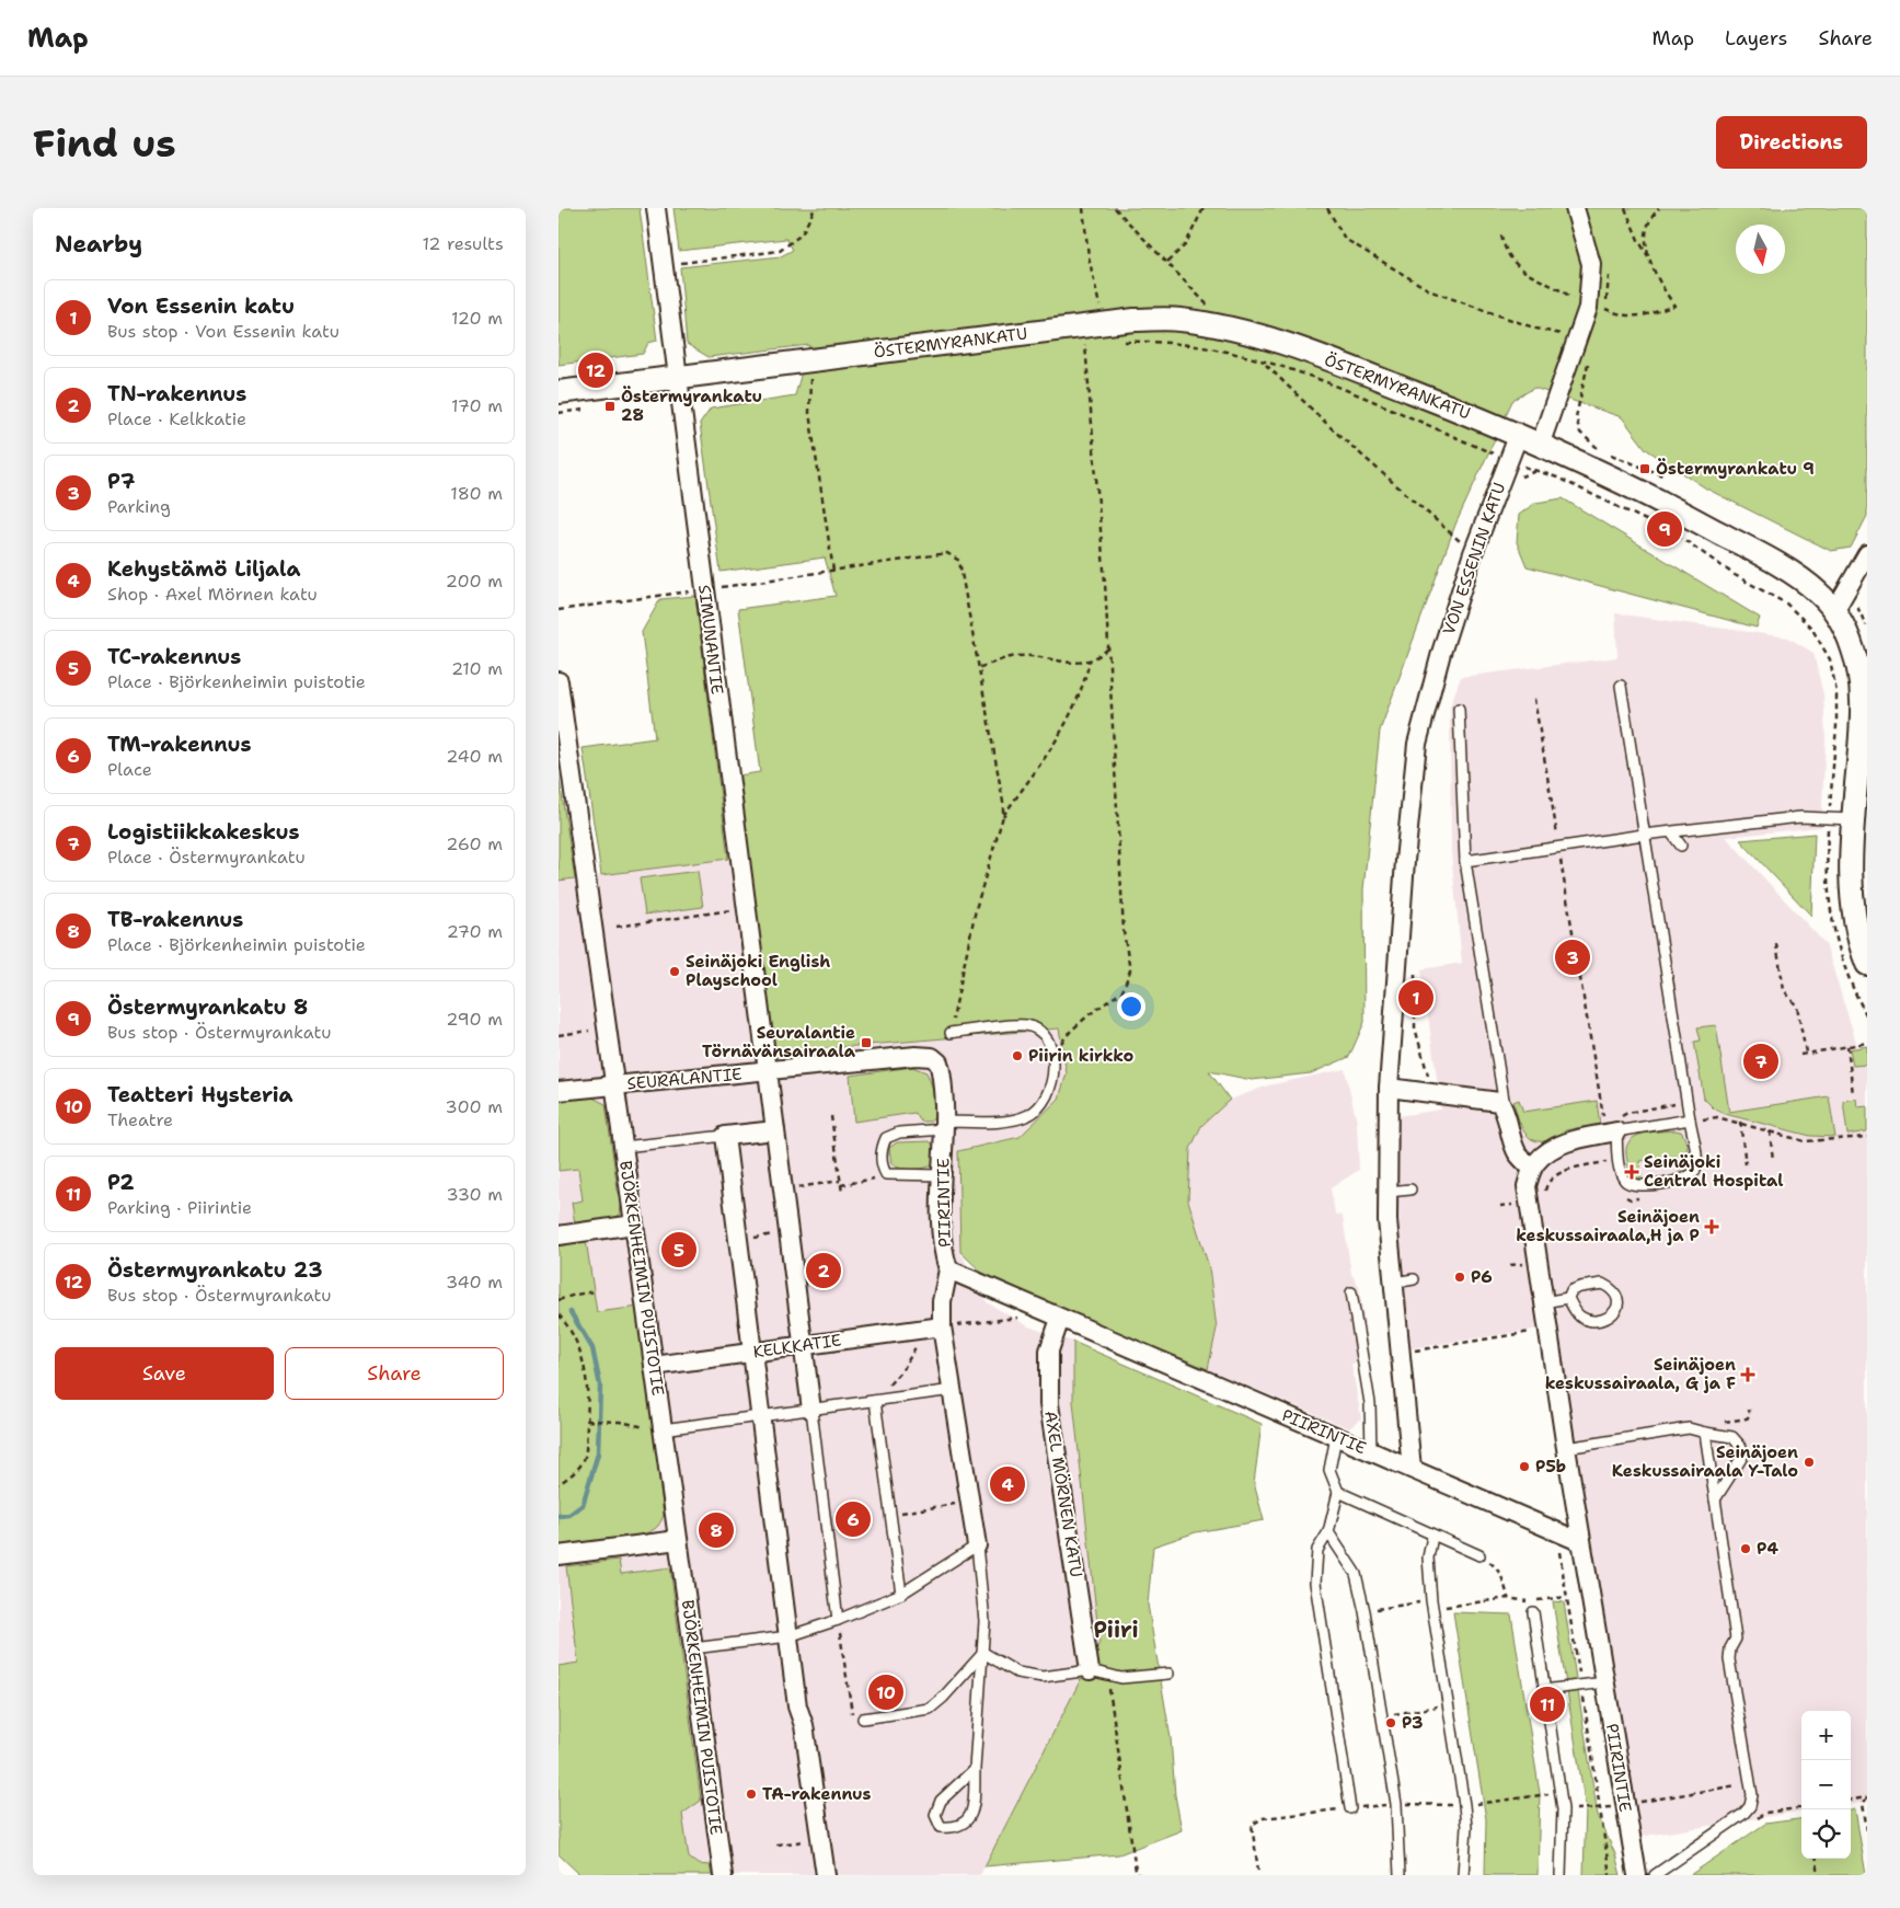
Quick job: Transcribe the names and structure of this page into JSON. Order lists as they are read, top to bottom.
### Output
{
  "streets": {
    "street": [
      "ÖSTERMYRANKATU",
      "VON ESSENIN KATU",
      "SIMUNANTIE",
      "SEURALANTIE",
      "PIIRINTIE",
      "BJÖRKENHEIMIN PUISTOTIE",
      "KELKKATIE",
      "AXEL MÖRNEN KATU"
    ]
  },
  "crossings": [
    ["ÖSTERMYRANKATU", "VON ESSENIN KATU"],
    ["ÖSTERMYRANKATU", "SIMUNANTIE"],
    ["VON ESSENIN KATU", "PIIRINTIE"],
    ["SIMUNANTIE", "SEURALANTIE"],
    ["SIMUNANTIE", "KELKKATIE"],
    ["SEURALANTIE", "PIIRINTIE"],
    ["SEURALANTIE", "BJÖRKENHEIMIN PUISTOTIE"],
    ["PIIRINTIE", "AXEL MÖRNEN KATU"],
    ["BJÖRKENHEIMIN PUISTOTIE", "KELKKATIE"]
  ],
  "districts": ["Piiri"],
  "places": {
    "transit": ["Östermyrankatu 28", "Östermyrankatu 9", "Seuralantie Törnävänsairaala"],
    "other": [
      "Seinäjoki English Playschool",
      "Piirin kirkko",
      "P6",
      "Seinäjoen Keskussairaala Y-Talo",
      "P5b",
      "P4",
      "P3",
      "TA-rakennus"
    ],
    "health": ["Seinäjoki Central Hospital", "Seinäjoen keskussairaala,H ja P", "Seinäjoen keskussairaala, G ja F"]
  },
  "north": "bottom",
  "page": {
    "header": "Map",
    "nav": ["Map", "Layers", "Share"],
    "buttons": [
      "Directions",
      ["Save", "Share"]
    ],
    "title": "Find us",
    "heading": ["Nearby", "12 results"],
    "list": [
      {
        "mark": "1",
        "name": "Von Essenin katu",
        "note": "Bus stop · Von Essenin katu",
        "value": "120 m"
      },
      {
        "mark": "2",
        "name": "TN-rakennus",
        "note": "Place · Kelkkatie",
        "value": "170 m"
      },
      {
        "mark": "3",
        "name": "P7",
        "note": "Parking",
        "value": "180 m"
      },
      {
        "mark": "4",
        "name": "Kehystämö Liljala",
        "note": "Shop · Axel Mörnen katu",
        "value": "200 m"
      },
      {
        "mark": "5",
        "name": "TC-rakennus",
        "note": "Place · Björkenheimin puistotie",
        "value": "210 m"
      },
      {
        "mark": "6",
        "name": "TM-rakennus",
        "note": "Place",
        "value": "240 m"
      },
      {
        "mark": "7",
        "name": "Logistiikkakeskus",
        "note": "Place · Östermyrankatu",
        "value": "260 m"
      },
      {
        "mark": "8",
        "name": "TB-rakennus",
        "note": "Place · Björkenheimin puistotie",
        "value": "270 m"
      },
      {
        "mark": "9",
        "name": "Östermyrankatu 8",
        "note": "Bus stop · Östermyrankatu",
        "value": "290 m"
      },
      {
        "mark": "10",
        "name": "Teatteri Hysteria",
        "note": "Theatre",
        "value": "300 m"
      },
      {
        "mark": "11",
        "name": "P2",
        "note": "Parking · Piirintie",
        "value": "330 m"
      },
      {
        "mark": "12",
        "name": "Östermyrankatu 23",
        "note": "Bus stop · Östermyrankatu",
        "value": "340 m"
      }
    ],
    "pins": [
      "12",
      "9",
      "3",
      "1",
      "7",
      "5",
      "2",
      "4",
      "6",
      "8",
      "10",
      "11"
    ],
    "map_buttons": ["+", "−"]
  }
}
